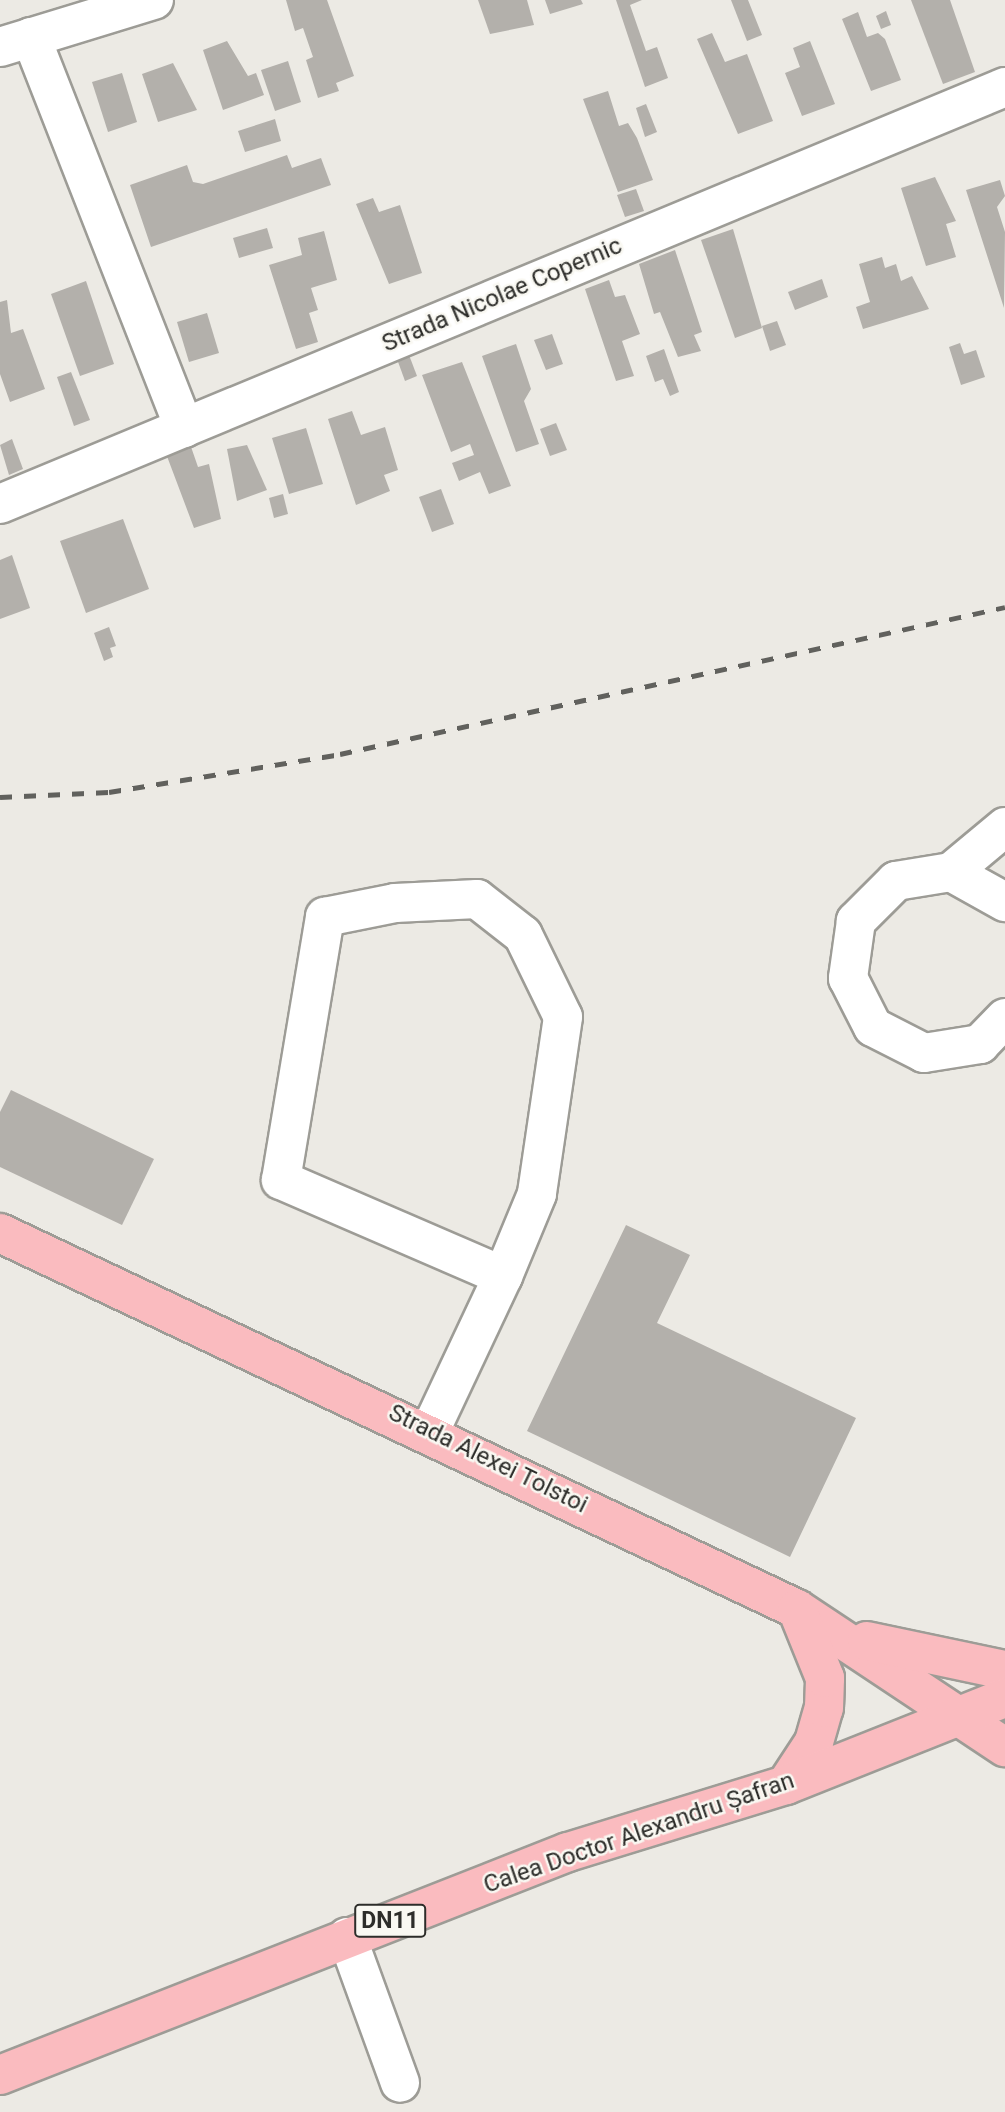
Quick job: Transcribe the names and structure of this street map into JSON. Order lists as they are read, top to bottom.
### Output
{
  "streets": {
    "main road": ["Strada Alexei Tolstoi", "Calea Doctor Alexandru Șafran", "DN11"],
    "street": ["Strada Nicolae Copernic"]
  },
  "crossings": [
    ["Strada Alexei Tolstoi", "Calea Doctor Alexandru Șafran"]
  ]
}
